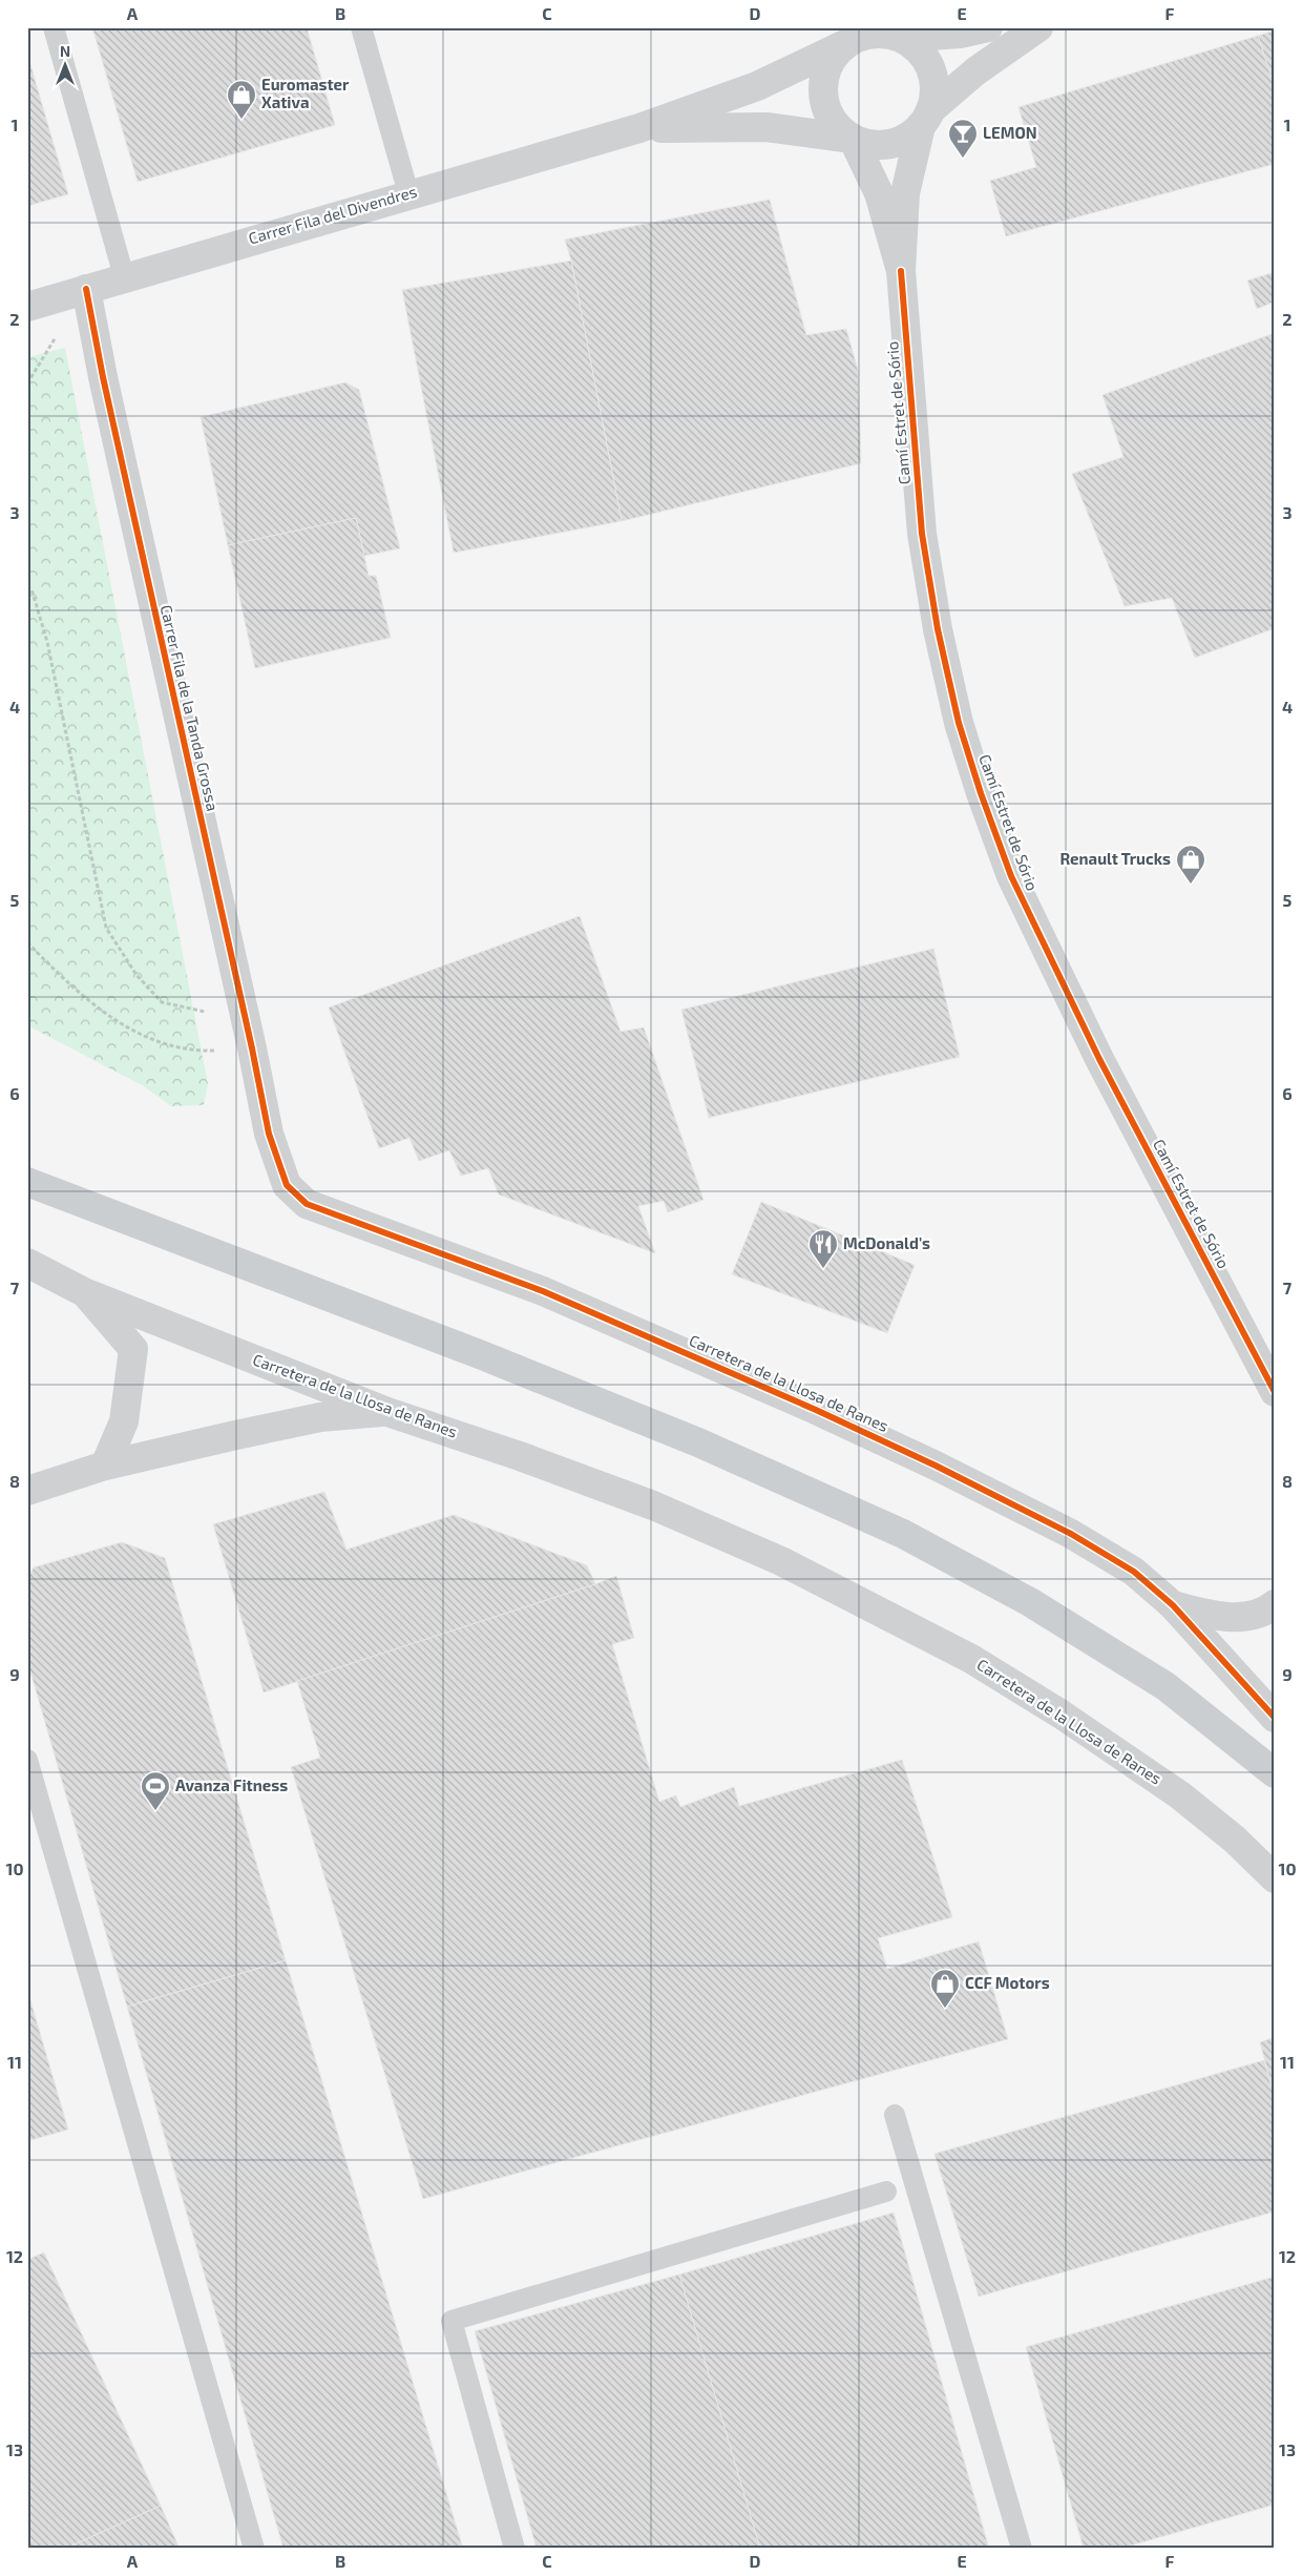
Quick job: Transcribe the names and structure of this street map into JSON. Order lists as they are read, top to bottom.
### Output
{
  "streets": {
    "street": [
      "Carrer Fila del Divendres",
      "Camí Estret de Sório",
      "Carrer Fila de la Tanda Grossa",
      "Carretera de la Llosa de Ranes"
    ]
  },
  "crossings": [
    ["Carrer Fila del Divendres", "Camí Estret de Sório"],
    ["Carrer Fila del Divendres", "Carrer Fila de la Tanda Grossa"],
    ["Carrer Fila de la Tanda Grossa", "Carretera de la Llosa de Ranes"]
  ],
  "places": {
    "shop": ["Euromaster Xativa", "Renault Trucks", "CCF Motors"],
    "bar": ["LEMON"],
    "restaurant": ["McDonald's"],
    "sports": ["Avanza Fitness"]
  },
  "north": "top",
  "grid": {
    "columns": [
      "A",
      "B",
      "C",
      "D",
      "E",
      "F"
    ],
    "rows": [
      "1",
      "2",
      "3",
      "4",
      "5",
      "6",
      "7",
      "8",
      "9",
      "10",
      "11",
      "12",
      "13"
    ]
  }
}
